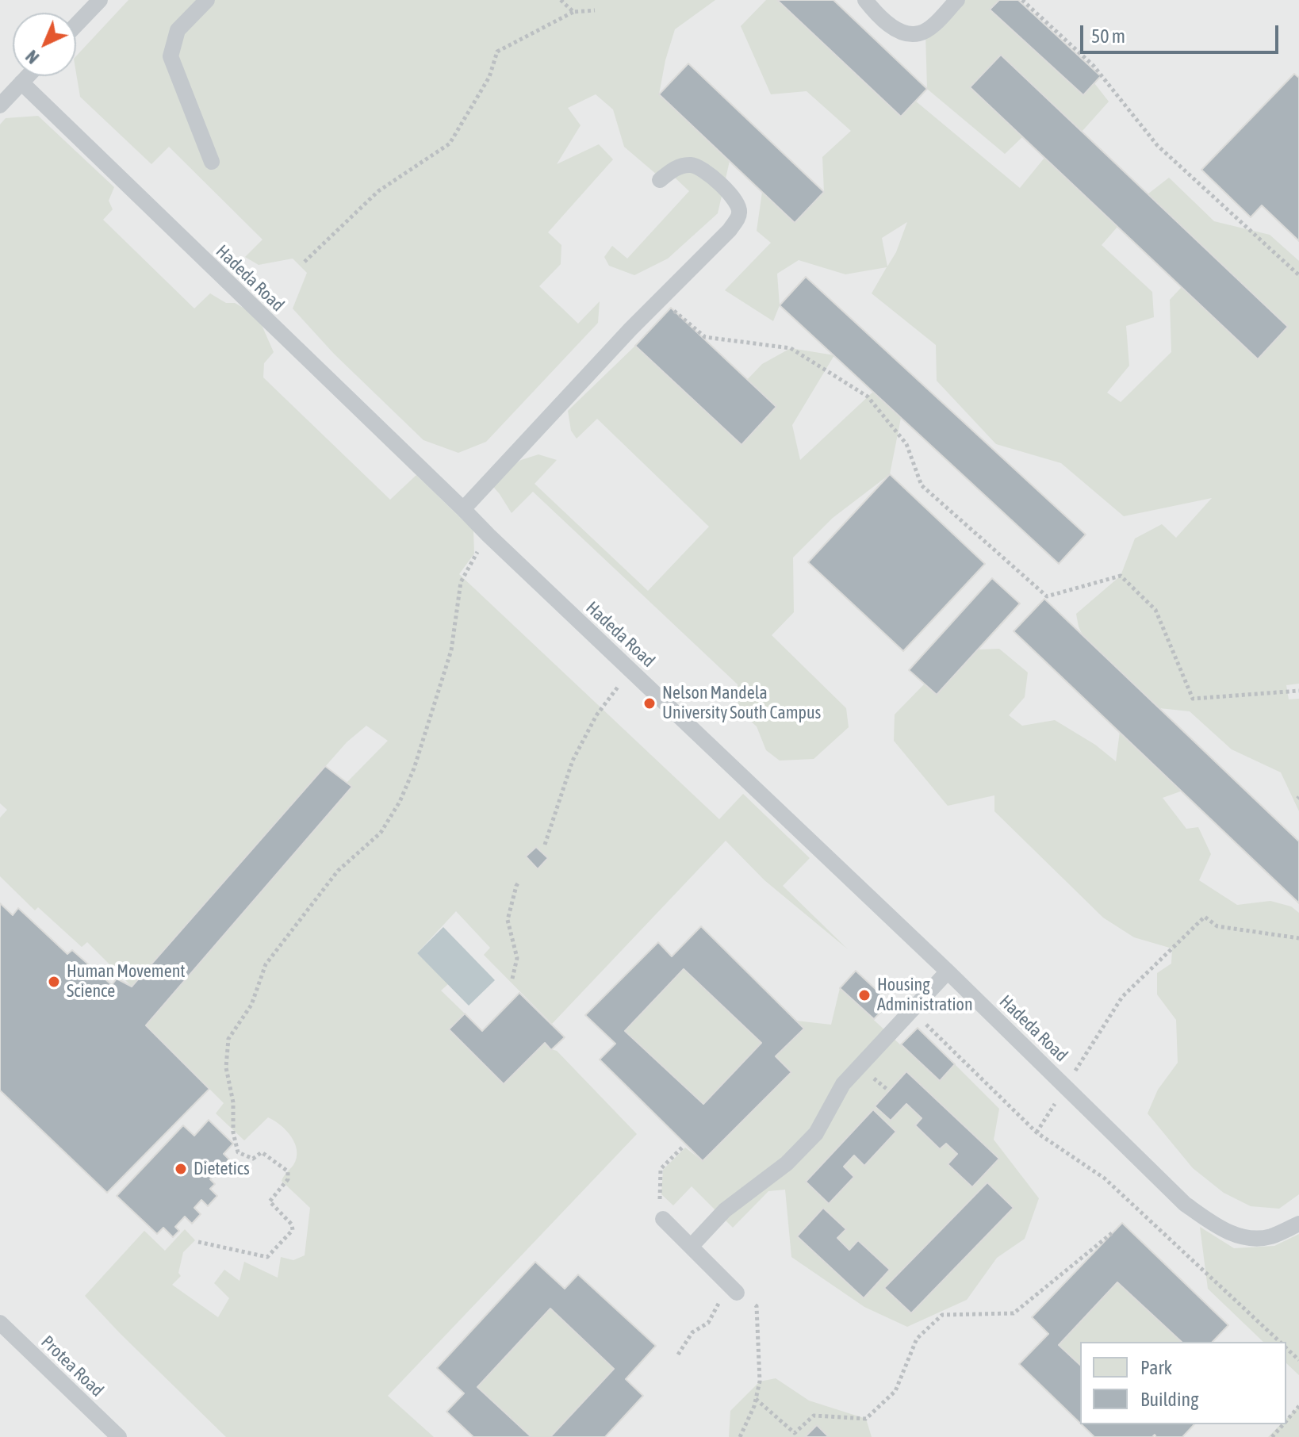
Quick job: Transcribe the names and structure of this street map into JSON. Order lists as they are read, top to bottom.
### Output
{
  "streets": {
    "lane": ["Hadeda Road", "Protea Road"]
  },
  "places": [
    "Nelson Mandela University South Campus",
    "Human Movement Science",
    "Housing Administration",
    "Dietetics"
  ],
  "legend": ["Park", "Building"],
  "scale_bar": "50 m",
  "north": "bottom left"
}
